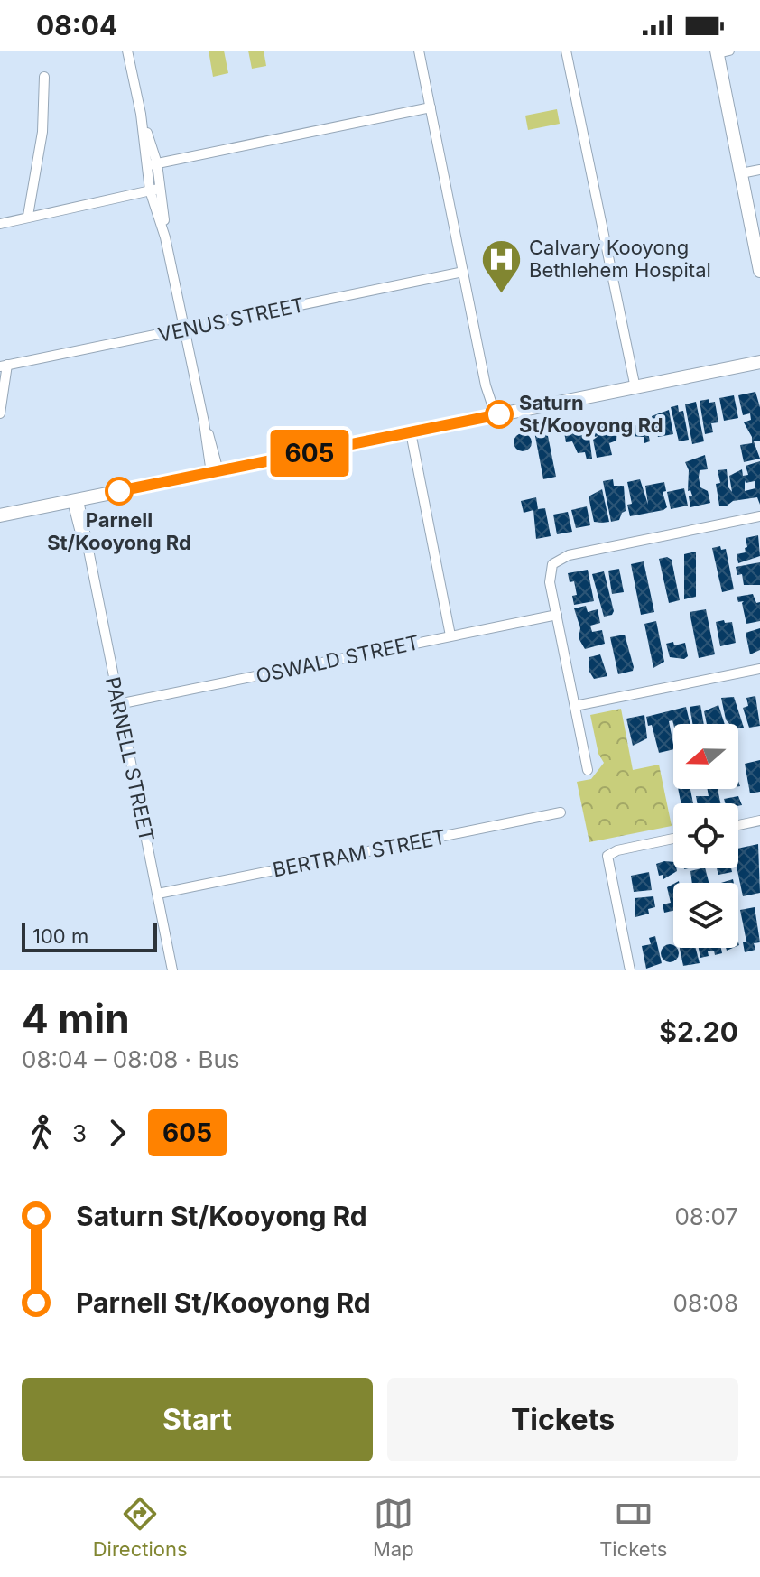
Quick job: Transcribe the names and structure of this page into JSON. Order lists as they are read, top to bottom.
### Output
{
  "streets": {
    "street": [
      "VENUS STREET",
      "OSWALD STREET",
      "PARNELL STREET",
      "BERTRAM STREET"
    ]
  },
  "crossings": [
    ["OSWALD STREET", "PARNELL STREET"],
    ["PARNELL STREET", "BERTRAM STREET"]
  ],
  "places": {
    "hospital": ["Calvary Kooyong Bethlehem Hospital"],
    "other": ["Saturn St/Kooyong Rd", "Parnell St/Kooyong Rd"]
  },
  "lines": ["bus line 605"],
  "scale_bar": "100 m",
  "north": "left",
  "page": {
    "status": "08:04",
    "on_map": "605",
    "scale": "100 m",
    "heading": ["4 min", "08:04 – 08:08 · Bus", "$2.20"],
    "legs": ["3", "605"],
    "list": [
      {
        "name": "Saturn St/Kooyong Rd",
        "value": "08:07"
      },
      {
        "name": "Parnell St/Kooyong Rd",
        "value": "08:08"
      }
    ],
    "buttons": ["Start", "Tickets"],
    "tabs": ["Directions", "Map", "Tickets"]
  }
}
